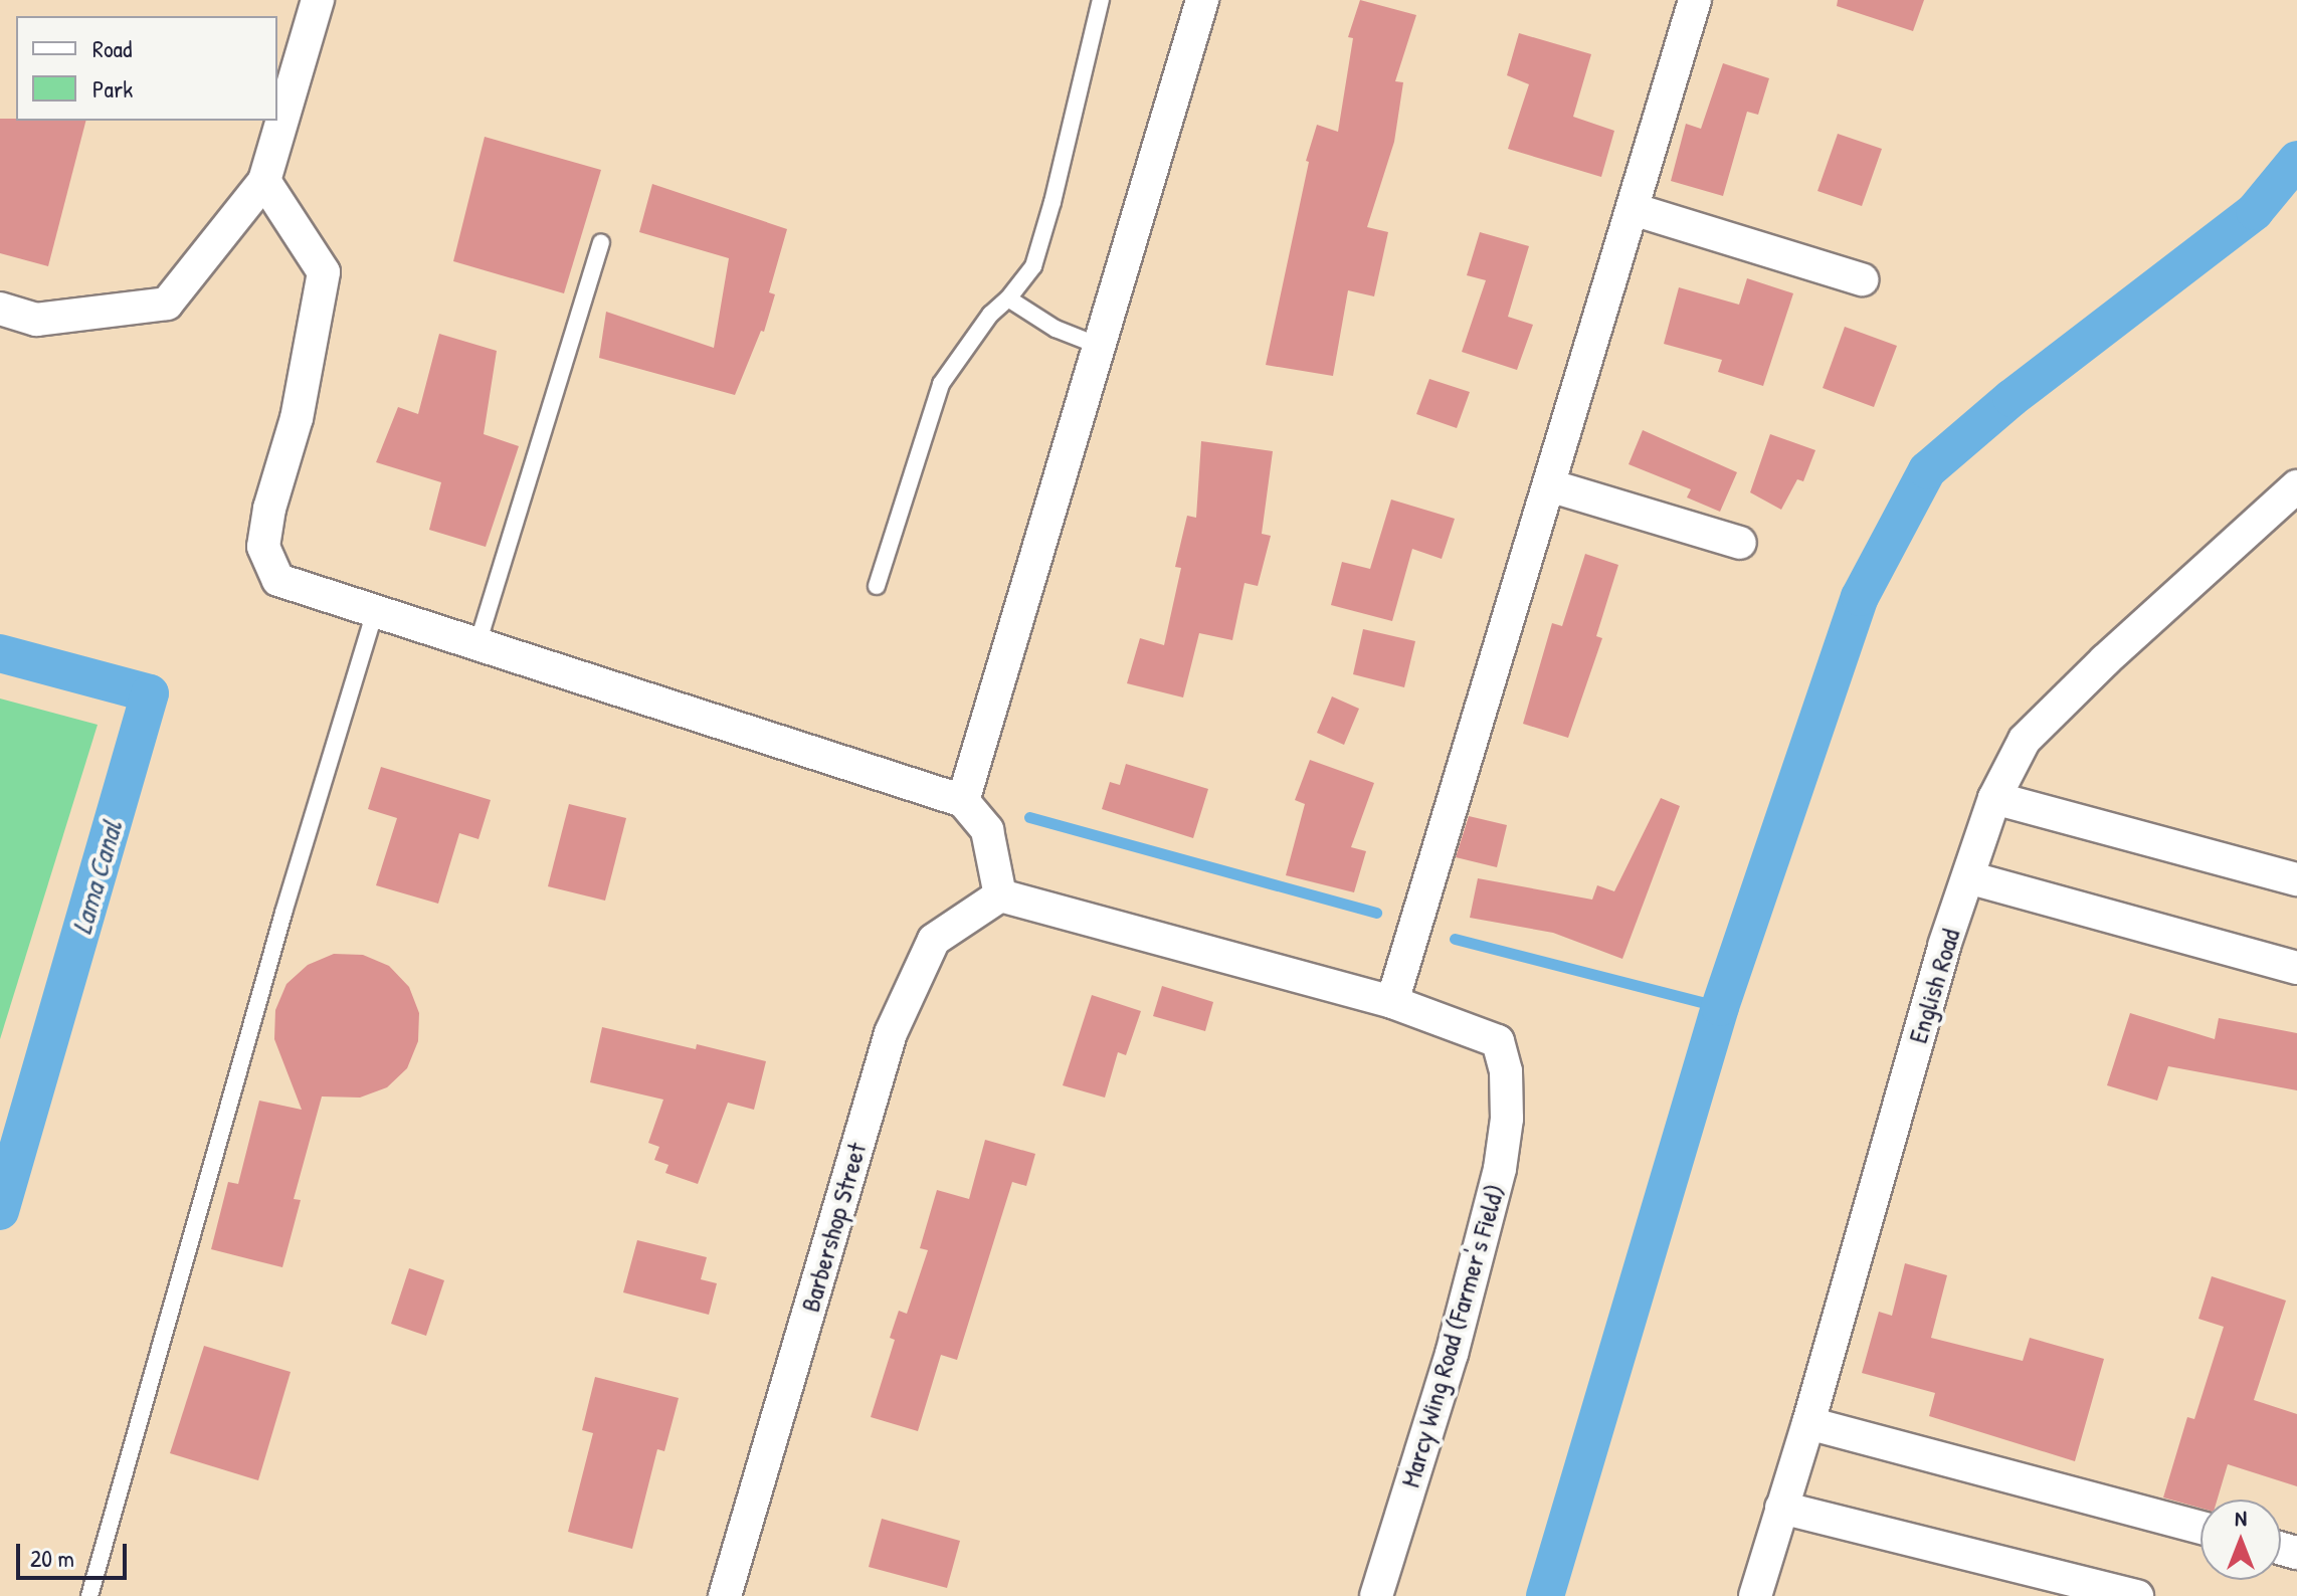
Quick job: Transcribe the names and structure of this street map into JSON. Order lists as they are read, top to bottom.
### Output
{
  "streets": {
    "street": ["English Road", "Barbershop Street", "Marcy Wing Road (Farmer's Field)"]
  },
  "water": ["Lama Canal"],
  "legend": ["Road", "Park"],
  "scale_bar": "20 m",
  "north": "top"
}
